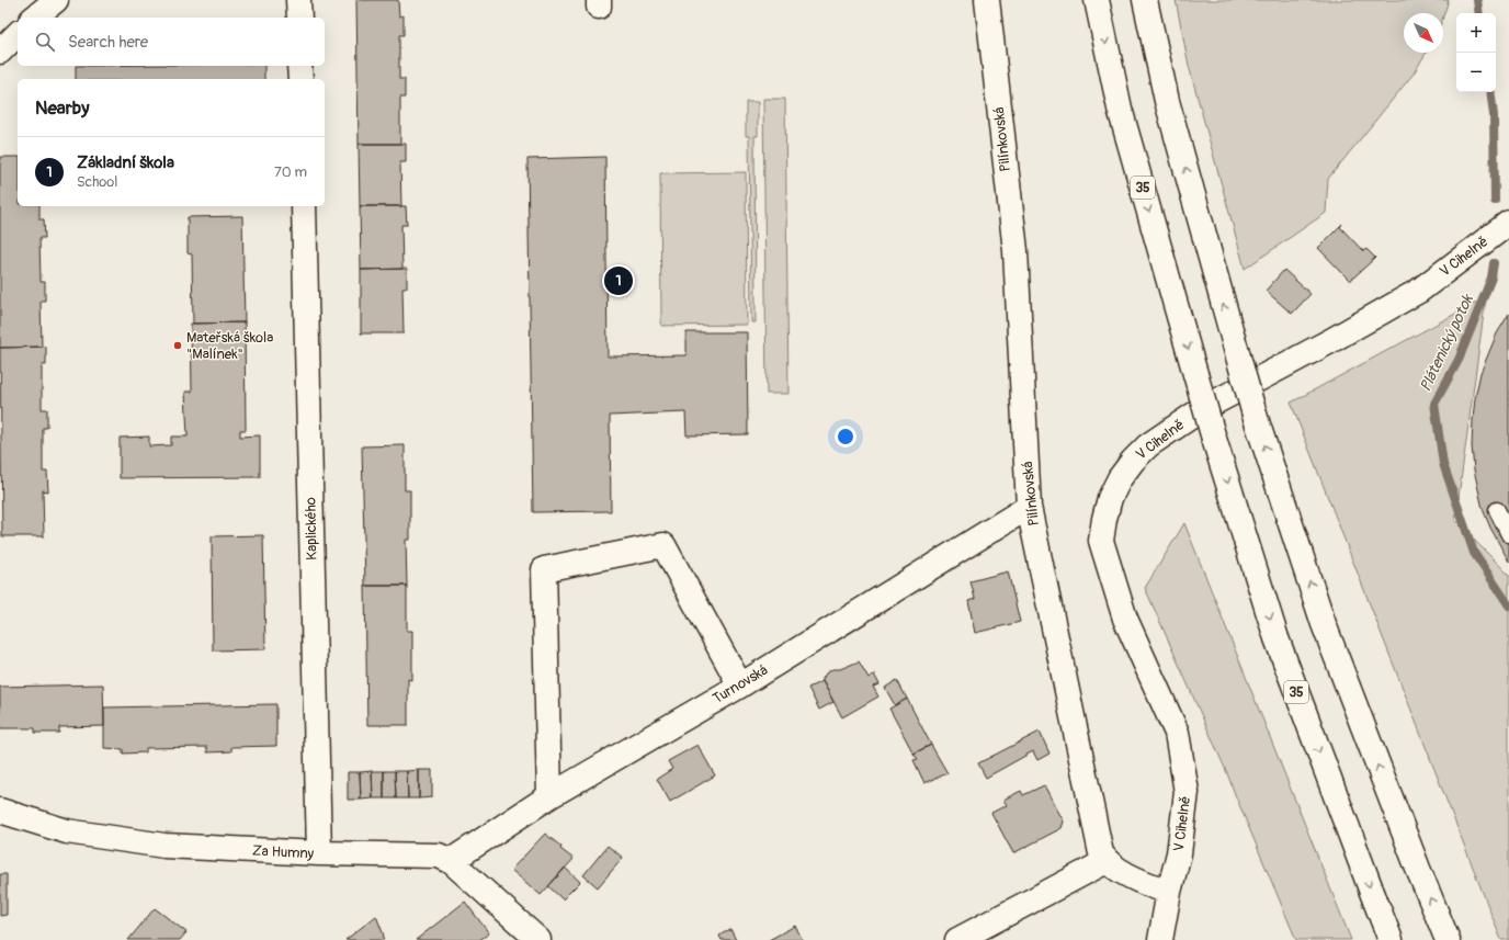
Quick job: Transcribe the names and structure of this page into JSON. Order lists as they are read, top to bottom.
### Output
{
  "streets": {
    "main road": [
      "Pilínkovská",
      "35",
      "V Cihelně",
      "Kaplického",
      "Turnovská",
      "Za Humny"
    ]
  },
  "crossings": [
    ["Pilínkovská", "Turnovská"],
    ["Kaplického", "Za Humny"],
    ["Turnovská", "Za Humny"]
  ],
  "water": ["Plátenický potok"],
  "places": ["Mateřská škola \"Malínek\""],
  "north": "bottom right",
  "page": {
    "map_buttons": ["+", "−"],
    "search": "Search here",
    "heading": "Nearby",
    "list": [
      {
        "mark": "1",
        "name": "Základní škola",
        "note": "School",
        "value": "70 m"
      }
    ],
    "pins": "1"
  }
}
